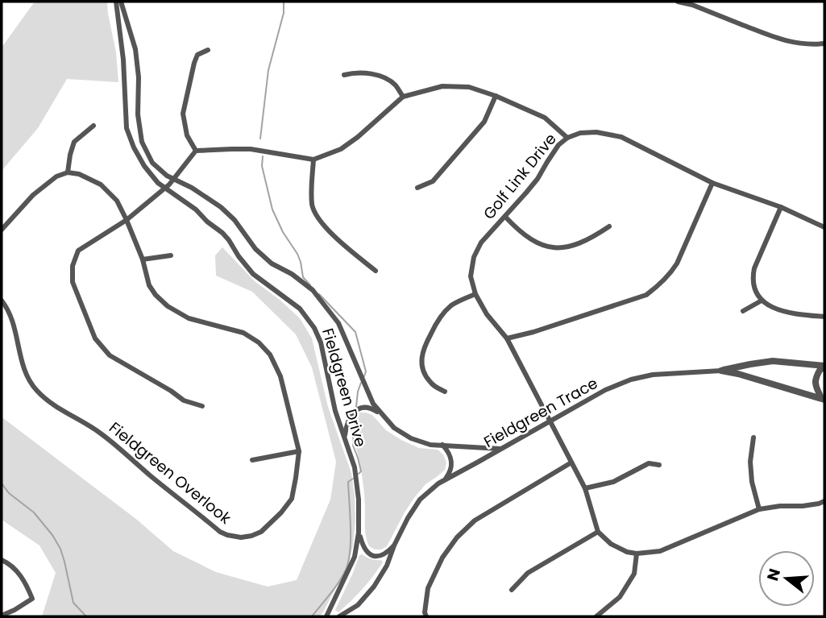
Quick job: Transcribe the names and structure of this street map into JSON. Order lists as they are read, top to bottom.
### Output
{
  "streets": {
    "street": [
      "Golf Link Drive",
      "Fieldgreen Drive",
      "Fieldgreen Trace",
      "Fieldgreen Overlook"
    ]
  },
  "crossings": [
    ["Golf Link Drive", "Fieldgreen Trace"],
    ["Fieldgreen Drive", "Fieldgreen Trace"]
  ],
  "north": "left"
}
